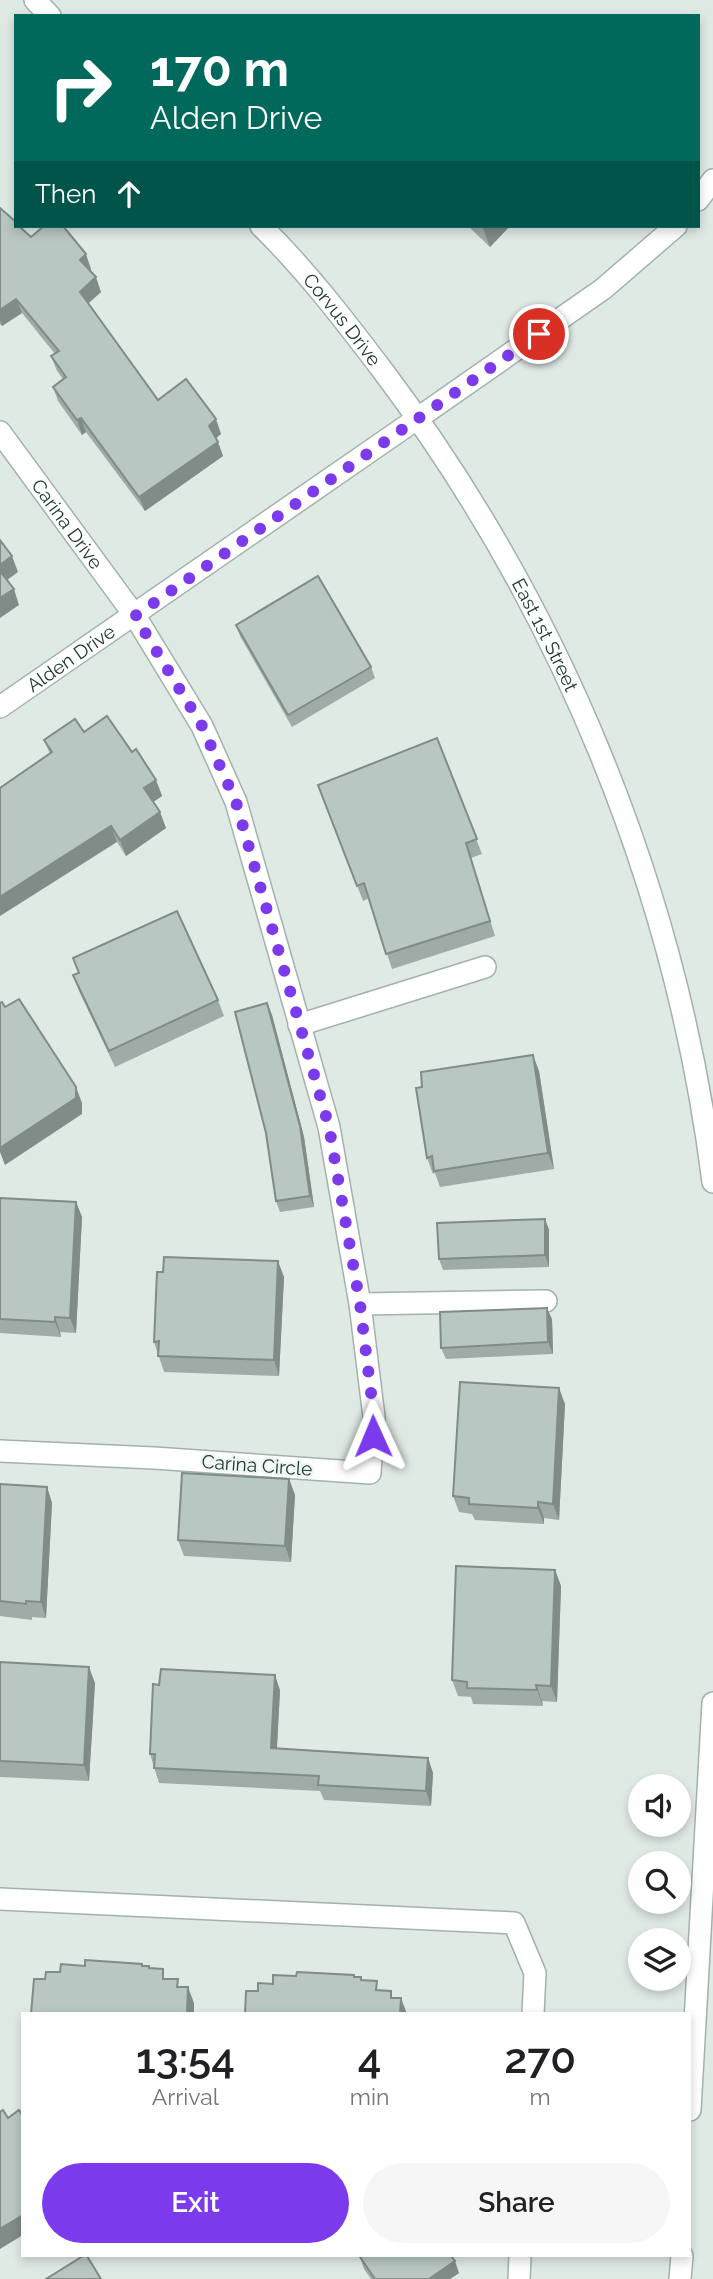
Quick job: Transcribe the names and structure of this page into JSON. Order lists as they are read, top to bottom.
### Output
{
  "streets": {
    "street": [
      "Corvus Drive",
      "Carina Drive",
      "East 1st Street",
      "Alden Drive",
      "Carina Circle"
    ]
  },
  "crossings": [
    ["Corvus Drive", "East 1st Street"],
    ["Corvus Drive", "Alden Drive"],
    ["Carina Drive", "Alden Drive"],
    ["Carina Drive", "Carina Circle"],
    ["East 1st Street", "Alden Drive"],
    ["Alden Drive", "Carina Circle"]
  ],
  "page": {
    "turn": ["170 m", "Alden Drive"],
    "then": "Then",
    "eta": [
      "13:54",
      "Arrival",
      "4",
      "min",
      "270",
      "m"
    ],
    "buttons": ["Exit", "Share"]
  }
}
